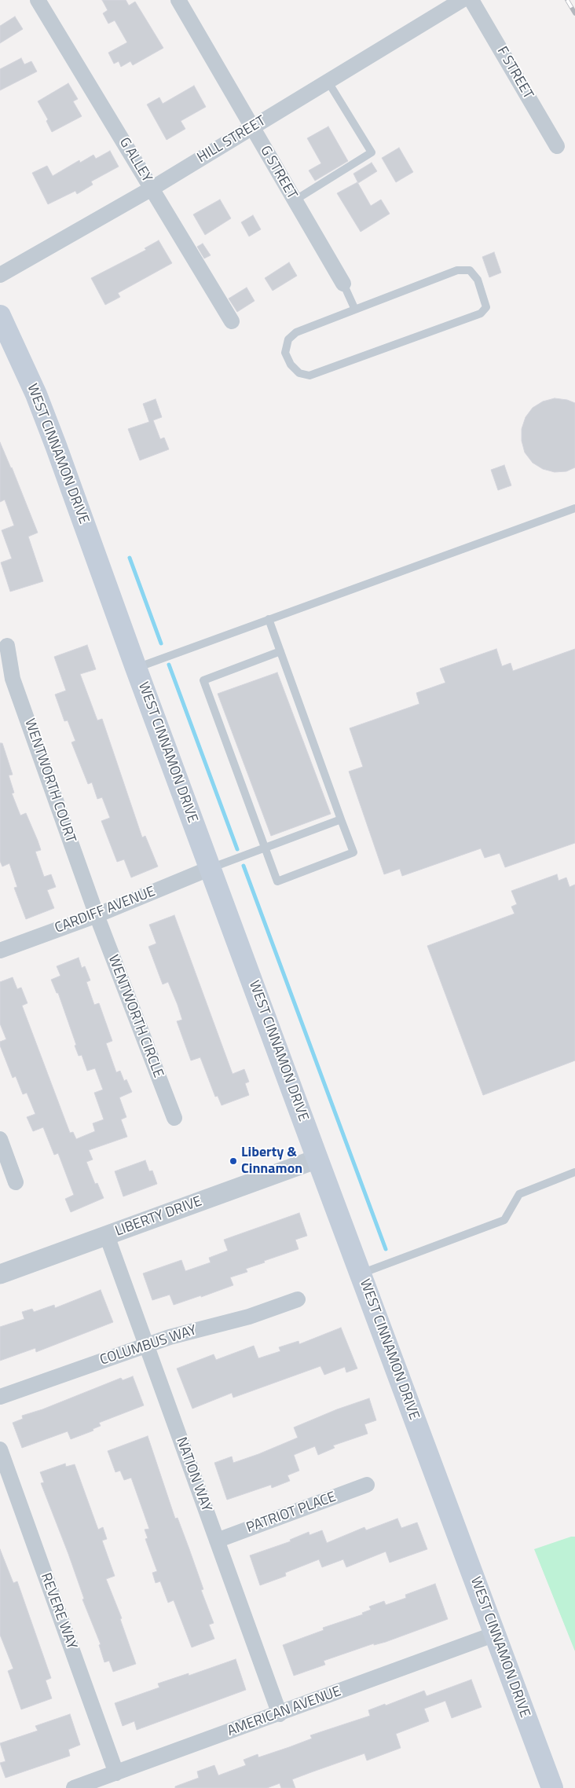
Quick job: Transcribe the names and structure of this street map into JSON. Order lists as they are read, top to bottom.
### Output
{
  "streets": {
    "main road": ["WEST CINNAMON DRIVE"],
    "street": [
      "F STREET",
      "HILL STREET",
      "G ALLEY",
      "G STREET",
      "WENTWORTH COURT",
      "CARDIFF AVENUE",
      "WENTWORTH CIRCLE",
      "LIBERTY DRIVE",
      "COLUMBUS WAY",
      "NATION WAY",
      "PATRIOT PLACE",
      "REVERE WAY",
      "AMERICAN AVENUE"
    ]
  },
  "crossings": [
    ["HILL STREET", "G ALLEY"],
    ["HILL STREET", "G STREET"],
    ["WEST CINNAMON DRIVE", "CARDIFF AVENUE"],
    ["WEST CINNAMON DRIVE", "LIBERTY DRIVE"],
    ["WEST CINNAMON DRIVE", "AMERICAN AVENUE"],
    ["WENTWORTH COURT", "CARDIFF AVENUE"],
    ["WENTWORTH COURT", "WENTWORTH CIRCLE"],
    ["CARDIFF AVENUE", "WENTWORTH CIRCLE"],
    ["LIBERTY DRIVE", "NATION WAY"],
    ["COLUMBUS WAY", "NATION WAY"],
    ["NATION WAY", "PATRIOT PLACE"],
    ["NATION WAY", "AMERICAN AVENUE"],
    ["REVERE WAY", "AMERICAN AVENUE"]
  ],
  "places": ["Liberty & Cinnamon"]
}
